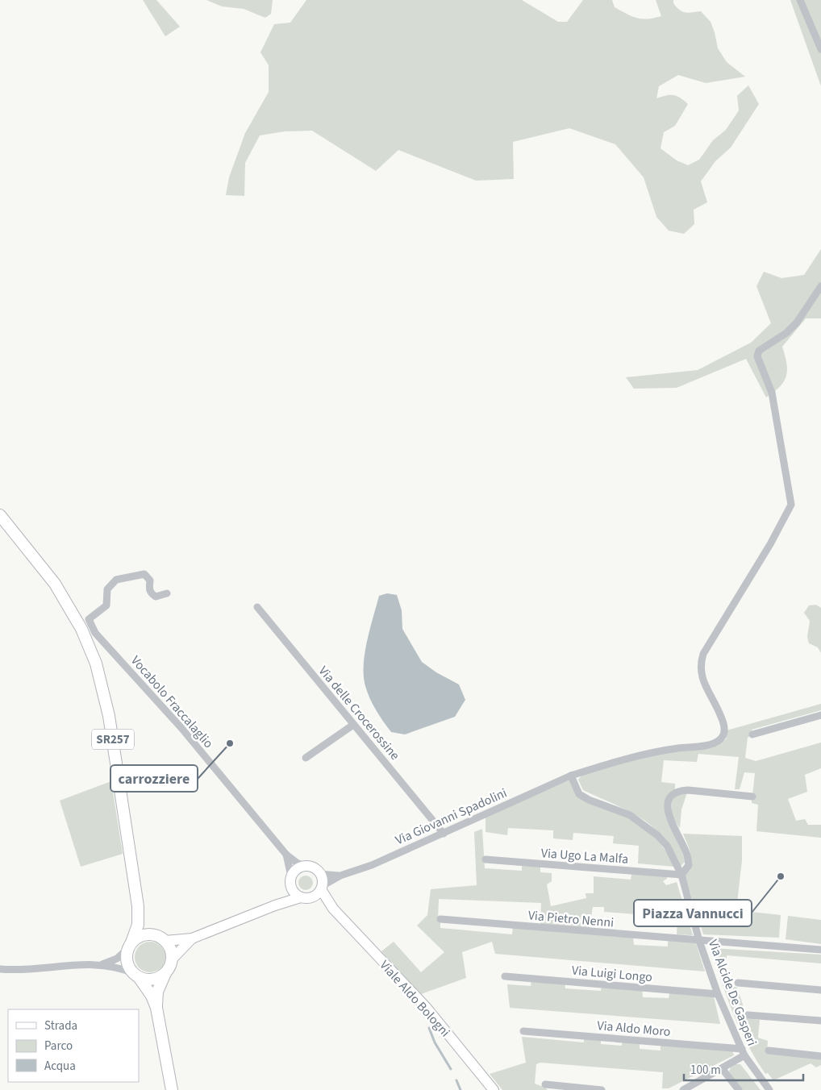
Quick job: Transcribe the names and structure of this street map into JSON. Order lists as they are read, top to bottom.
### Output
{
  "streets": {
    "main road": ["SR257", "Viale Aldo Bologni"],
    "street": [
      "Vocabolo Fraccalaglio",
      "Via delle Crocerossine",
      "Via Giovanni Spadolini",
      "Via Ugo La Malfa",
      "Via Pietro Nenni",
      "Via Luigi Longo",
      "Via Alcide De Gasperi",
      "Via Aldo Moro"
    ]
  },
  "crossings": [
    ["Via delle Crocerossine", "Via Giovanni Spadolini"],
    ["Via Giovanni Spadolini", "Via Alcide De Gasperi"],
    ["Via Giovanni Spadolini", "Viale Aldo Bologni"],
    ["Via Ugo La Malfa", "Via Alcide De Gasperi"],
    ["Via Pietro Nenni", "Via Alcide De Gasperi"],
    ["Via Luigi Longo", "Via Alcide De Gasperi"],
    ["Via Alcide De Gasperi", "Via Aldo Moro"]
  ],
  "places": ["carrozziere", "Piazza Vannucci"],
  "legend": ["Strada", "Parco", "Acqua"],
  "scale_bar": "100 m"
}
